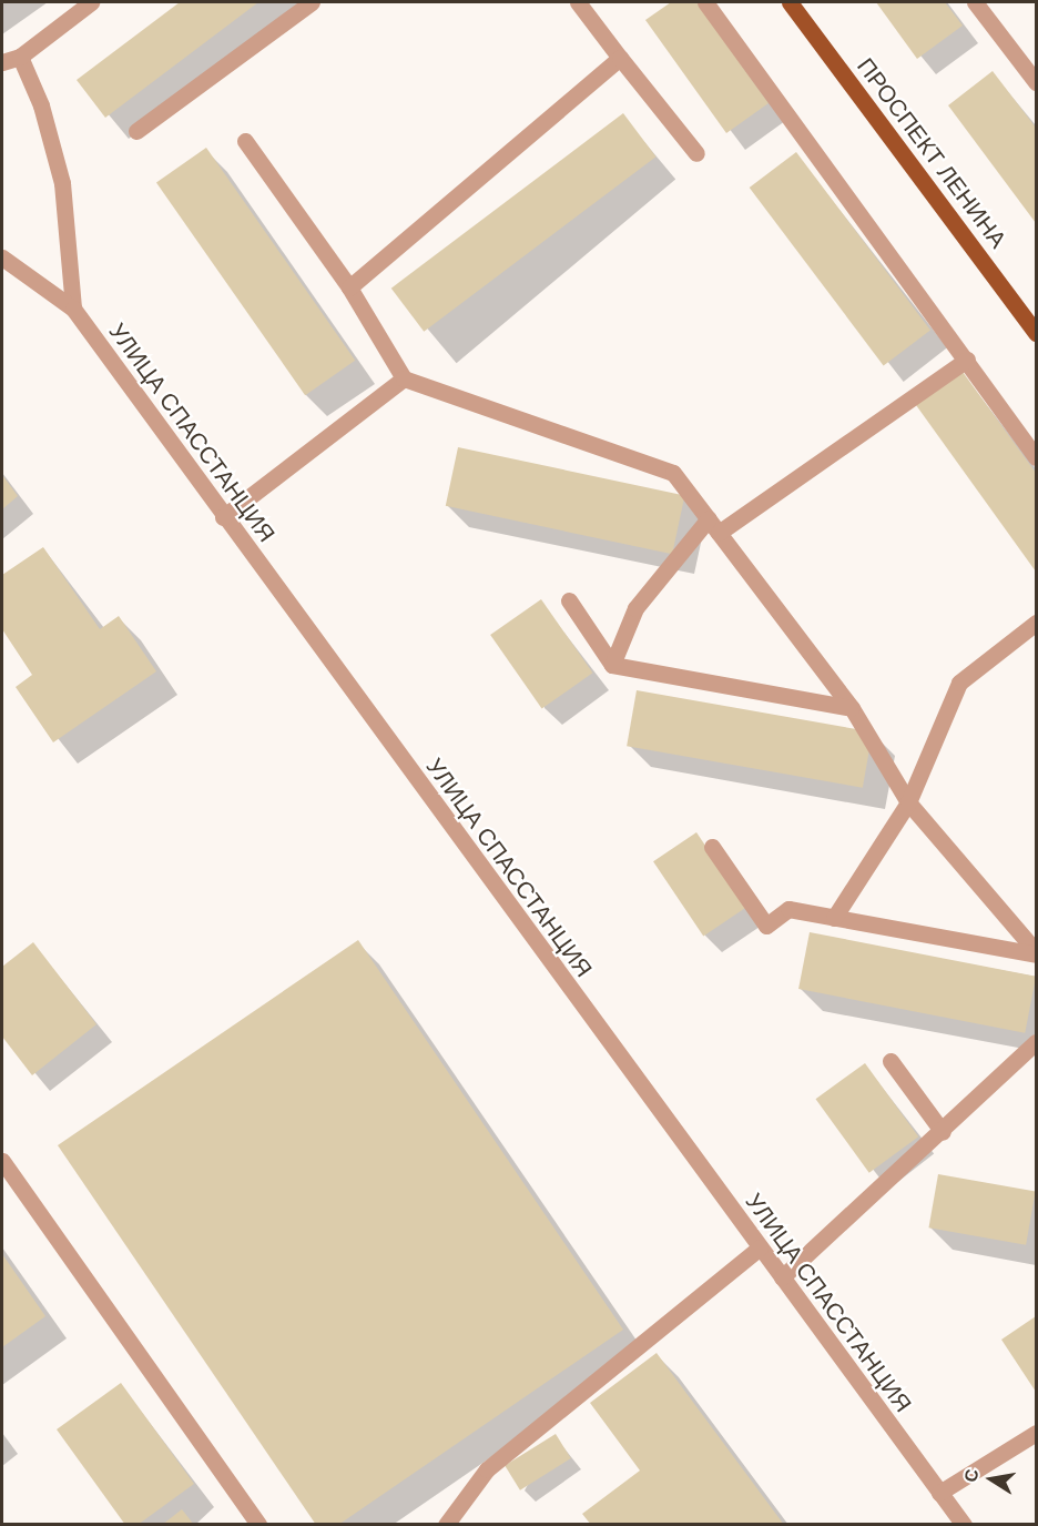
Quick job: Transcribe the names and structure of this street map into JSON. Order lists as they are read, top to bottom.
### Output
{
  "streets": {
    "main road": ["ПРОСПЕКТ ЛЕНИНА"],
    "street": ["УЛИЦА СПАССТАНЦИЯ"]
  },
  "north": "left"
}
